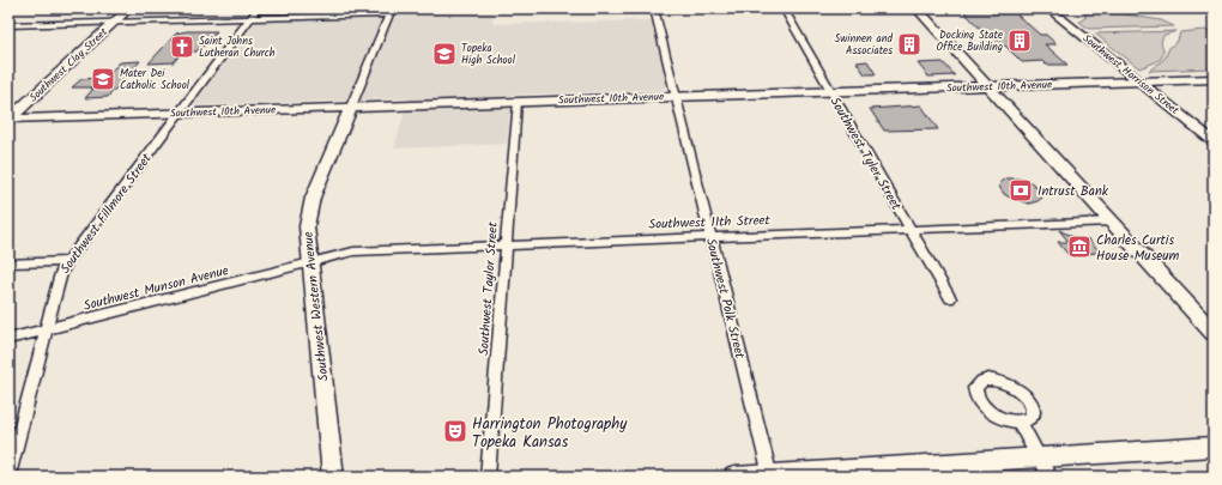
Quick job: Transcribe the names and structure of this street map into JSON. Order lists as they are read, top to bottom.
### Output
{
  "streets": {
    "main road": [
      "Southwest Clay Street",
      "Southwest Harrison Street",
      "Southwest 10th Avenue",
      "Southwest Western Avenue"
    ],
    "street": [
      "Southwest Tyler Street",
      "Southwest Fillmore Street",
      "Southwest 11th Street",
      "Southwest Munson Avenue",
      "Southwest Taylor Street",
      "Southwest Polk Street"
    ]
  },
  "crossings": [
    ["Southwest Clay Street", "Southwest 10th Avenue"],
    ["Southwest Harrison Street", "Southwest 10th Avenue"],
    ["Southwest 10th Avenue", "Southwest Tyler Street"],
    ["Southwest 10th Avenue", "Southwest Fillmore Street"],
    ["Southwest 10th Avenue", "Southwest Taylor Street"],
    ["Southwest 10th Avenue", "Southwest Polk Street"],
    ["Southwest 10th Avenue", "Southwest Western Avenue"],
    ["Southwest Tyler Street", "Southwest 11th Street"],
    ["Southwest Fillmore Street", "Southwest Munson Avenue"],
    ["Southwest 11th Street", "Southwest Munson Avenue"],
    ["Southwest 11th Street", "Southwest Taylor Street"],
    ["Southwest 11th Street", "Southwest Polk Street"],
    ["Southwest 11th Street", "Southwest Western Avenue"],
    ["Southwest Munson Avenue", "Southwest Western Avenue"]
  ],
  "places": {
    "building": ["Docking State Office Building", "Swinnen and Associates"],
    "church": ["Saint Johns Lutheran Church"],
    "school or university": ["Topeka High School", "Mater Dei Catholic School"],
    "bank": ["Intrust Bank"],
    "museum": ["Charles Curtis House Museum"],
    "theatre": ["Harrington Photography Topeka Kansas"]
  }
}
